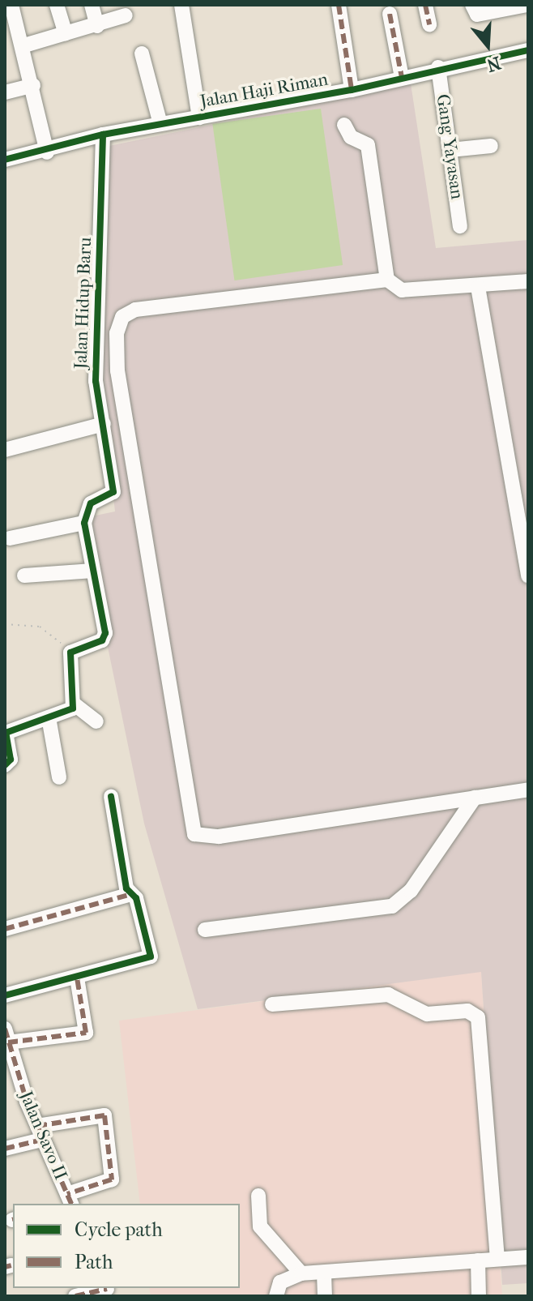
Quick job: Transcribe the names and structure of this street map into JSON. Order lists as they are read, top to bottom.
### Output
{
  "streets": {
    "street": [
      "Jalan Haji Riman",
      "Gang Yayasan",
      "Jalan Hidup Baru",
      "Jalan Savo II"
    ]
  },
  "crossings": [
    ["Jalan Haji Riman", "Gang Yayasan"],
    ["Jalan Haji Riman", "Jalan Hidup Baru"]
  ],
  "legend": ["Cycle path", "Path"],
  "north": "bottom"
}
